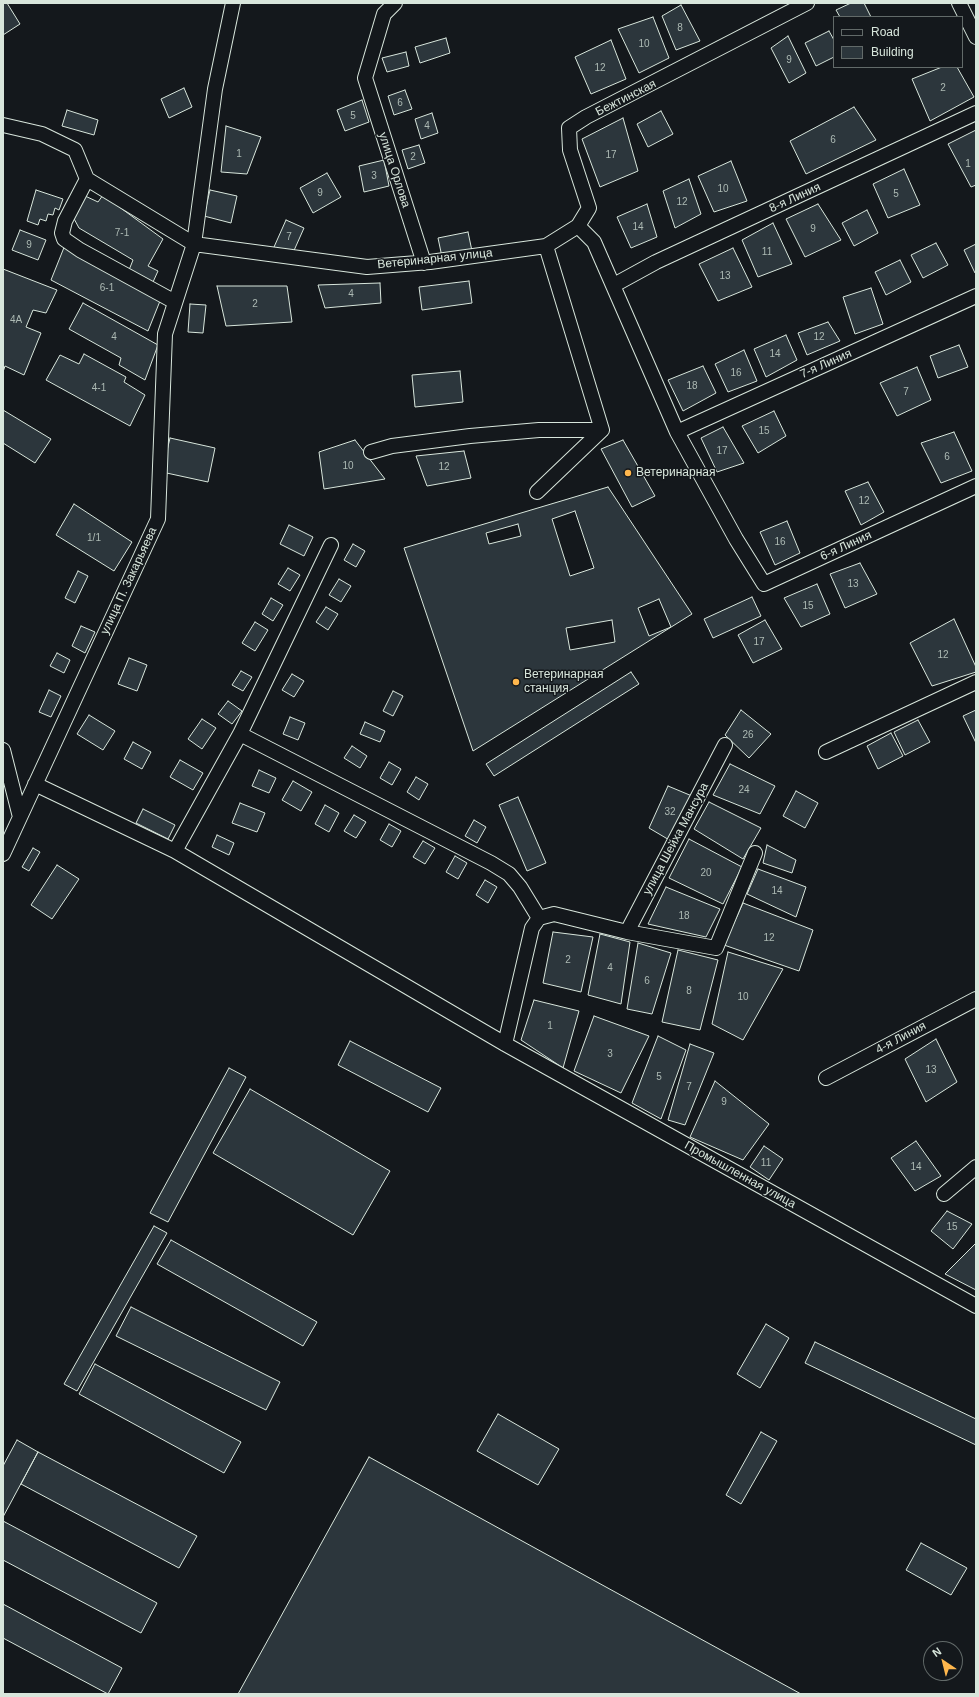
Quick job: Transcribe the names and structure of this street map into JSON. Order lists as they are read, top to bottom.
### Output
{
  "streets": {
    "street": [
      "Бежтинская",
      "улица Орлова",
      "8-я Линия",
      "Ветеринарная улица",
      "7-я Линия",
      "6-я Линия",
      "улица П. Закарьяева",
      "улица Шейха Мансура",
      "4-я Линия",
      "Промышленная улица"
    ]
  },
  "crossings": [
    ["Бежтинская", "Ветеринарная улица"],
    ["улица Орлова", "Ветеринарная улица"],
    ["Ветеринарная улица", "улица П. Закарьяева"],
    ["7-я Линия", "6-я Линия"],
    ["улица П. Закарьяева", "Промышленная улица"]
  ],
  "places": ["Ветеринарная", "Ветеринарная станция"],
  "house_numbers": [
    "8",
    "10",
    "9",
    "12",
    "2",
    "6",
    "5",
    "4",
    "6",
    "1",
    "17",
    "2",
    "1",
    "3",
    "10",
    "9",
    "5",
    "12",
    "14",
    "9",
    "7-1",
    "7",
    "9",
    "11",
    "13",
    "6-1",
    "4",
    "2",
    "4А",
    "4",
    "12",
    "14",
    "16",
    "18",
    "4-1",
    "7",
    "15",
    "17",
    "6",
    "10",
    "12",
    "12",
    "1/1",
    "16",
    "13",
    "15",
    "17",
    "12",
    "26",
    "24",
    "32",
    "20",
    "14",
    "18",
    "12",
    "2",
    "4",
    "6",
    "8",
    "10",
    "1",
    "3",
    "13",
    "5",
    "7",
    "9",
    "11",
    "14",
    "15"
  ],
  "legend": ["Road", "Building"],
  "north": "top left"
}
